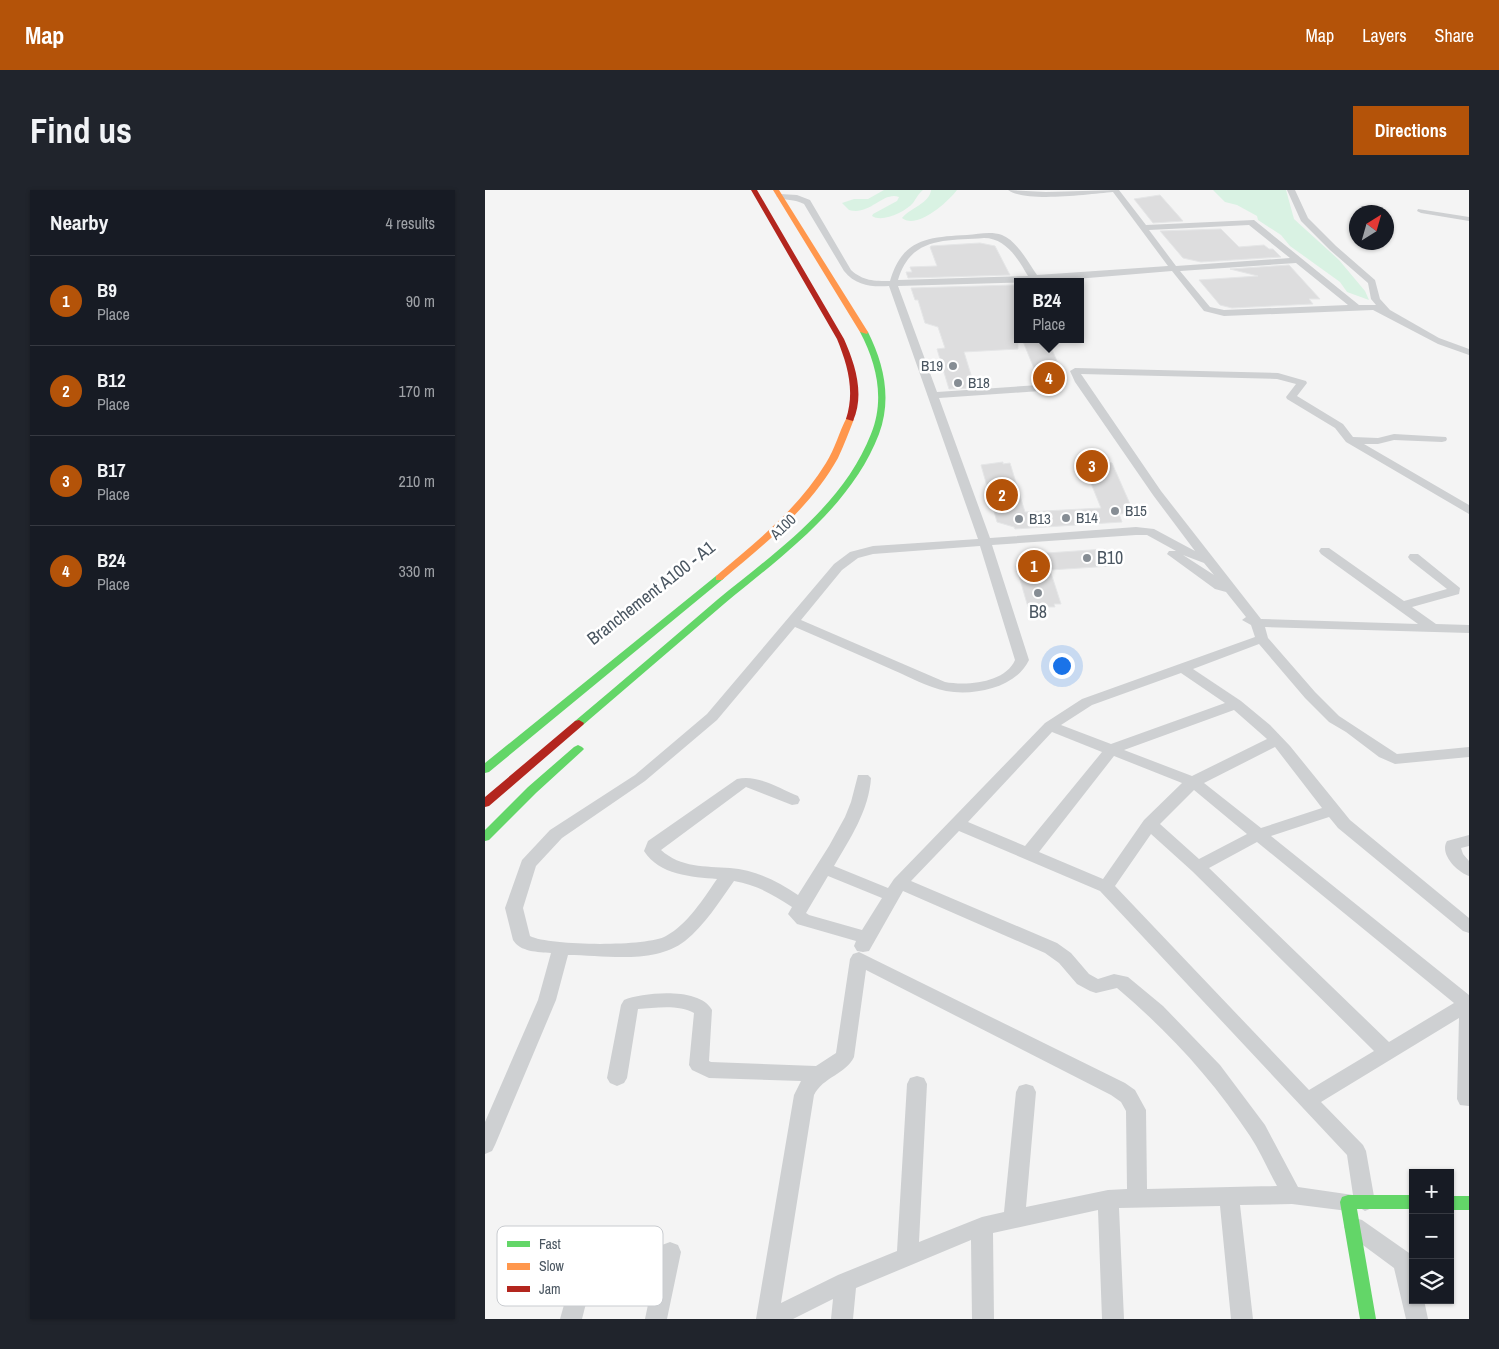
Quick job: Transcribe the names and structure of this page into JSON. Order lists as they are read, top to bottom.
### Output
{
  "streets": {
    "main road": ["A100", "Branchement A100 - A1"]
  },
  "crossings": [
    ["A100", "Branchement A100 - A1"]
  ],
  "places": [
    "B19",
    "B18",
    "B15",
    "B14",
    "B13",
    "B10",
    "B8"
  ],
  "legend": ["Fast", "Slow", "Jam"],
  "north": "top right",
  "page": {
    "header": "Map",
    "nav": ["Map", "Layers", "Share"],
    "buttons": "Directions",
    "title": "Find us",
    "heading": ["Nearby", "4 results"],
    "list": [
      {
        "mark": "1",
        "name": "B9",
        "note": "Place",
        "value": "90 m"
      },
      {
        "mark": "2",
        "name": "B12",
        "note": "Place",
        "value": "170 m"
      },
      {
        "mark": "3",
        "name": "B17",
        "note": "Place",
        "value": "210 m"
      },
      {
        "mark": "4",
        "name": "B24",
        "note": "Place",
        "value": "330 m"
      }
    ],
    "popup": ["B24", "Place"],
    "pins": [
      "4",
      "3",
      "2",
      "1"
    ],
    "map_buttons": ["+", "−"]
  }
}
